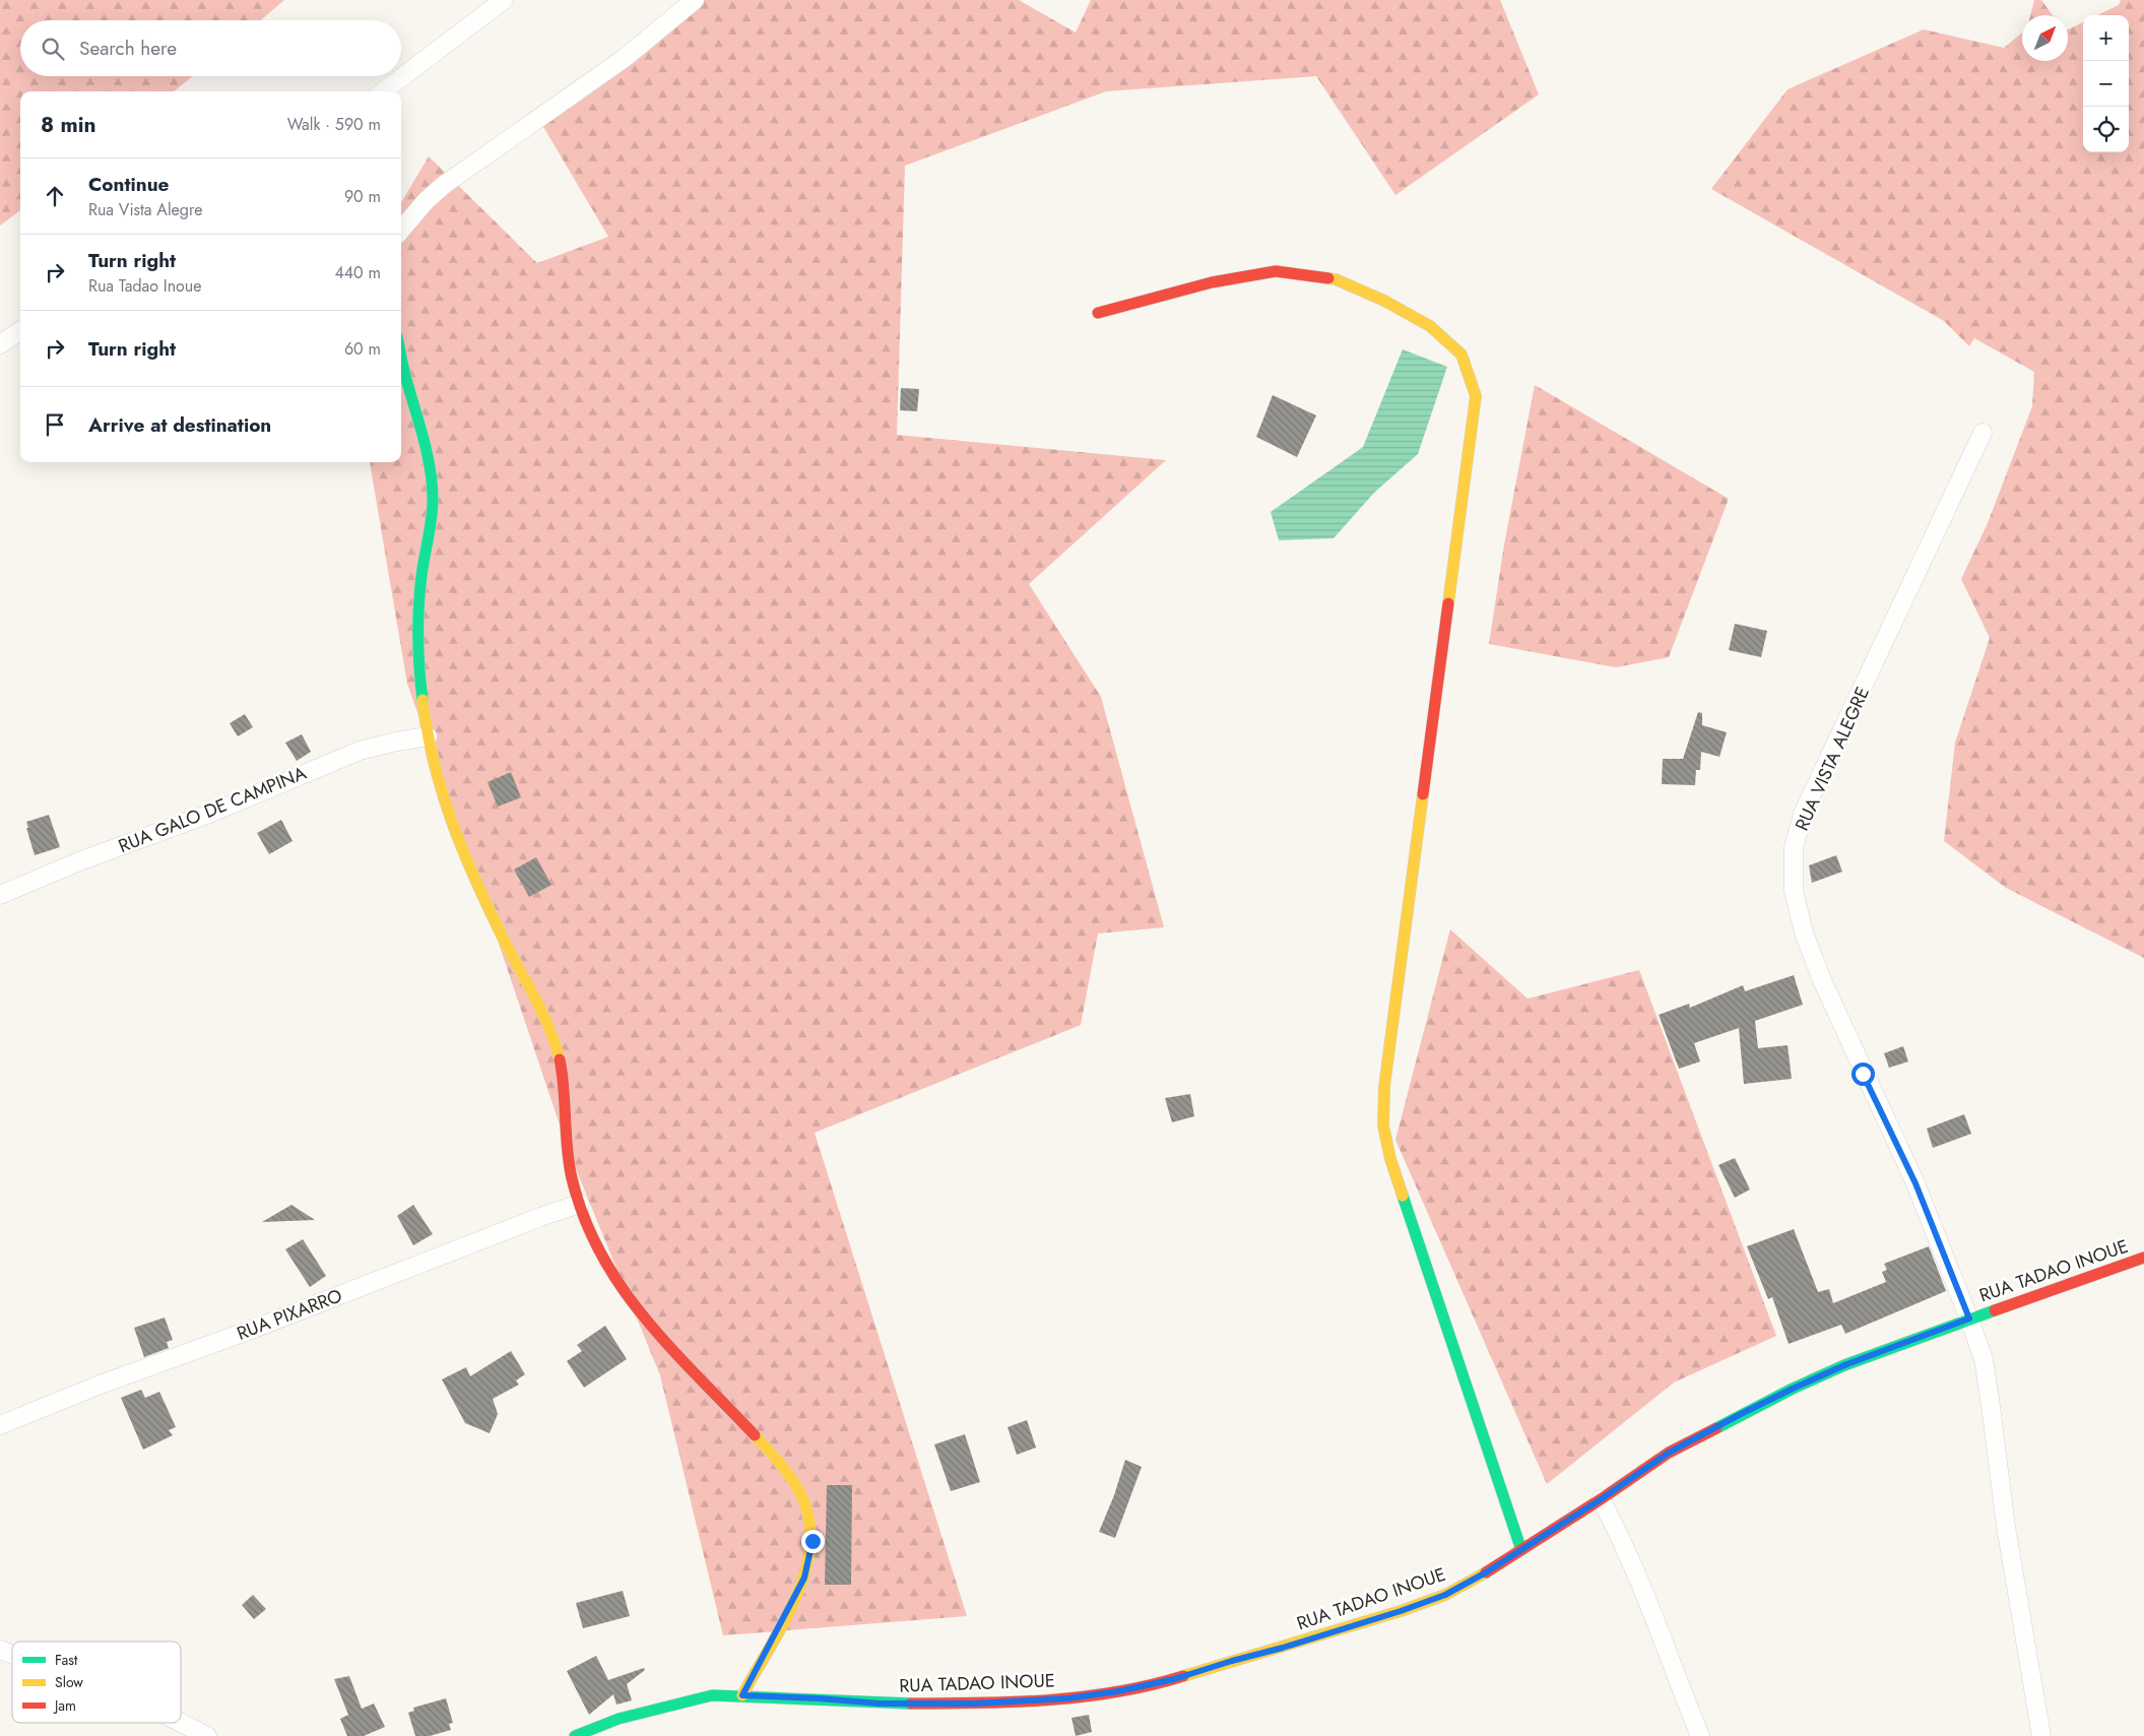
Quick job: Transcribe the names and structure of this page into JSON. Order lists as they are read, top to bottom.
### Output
{
  "streets": {
    "street": [
      "RUA VISTA ALEGRE",
      "RUA GALO DE CAMPINA",
      "RUA TADAO INOUE",
      "RUA PIXARRO"
    ]
  },
  "crossings": [
    ["RUA VISTA ALEGRE", "RUA TADAO INOUE"]
  ],
  "legend": ["Fast", "Slow", "Jam"],
  "north": "top right",
  "page": {
    "map_buttons": ["+", "−"],
    "search": "Search here",
    "heading": ["8 min", "Walk · 590 m"],
    "list": [
      ["Continue", "Rua Vista Alegre", "90 m"],
      ["Turn right", "Rua Tadao Inoue", "440 m"],
      ["Turn right", "60 m"],
      "Arrive at destination"
    ]
  }
}
